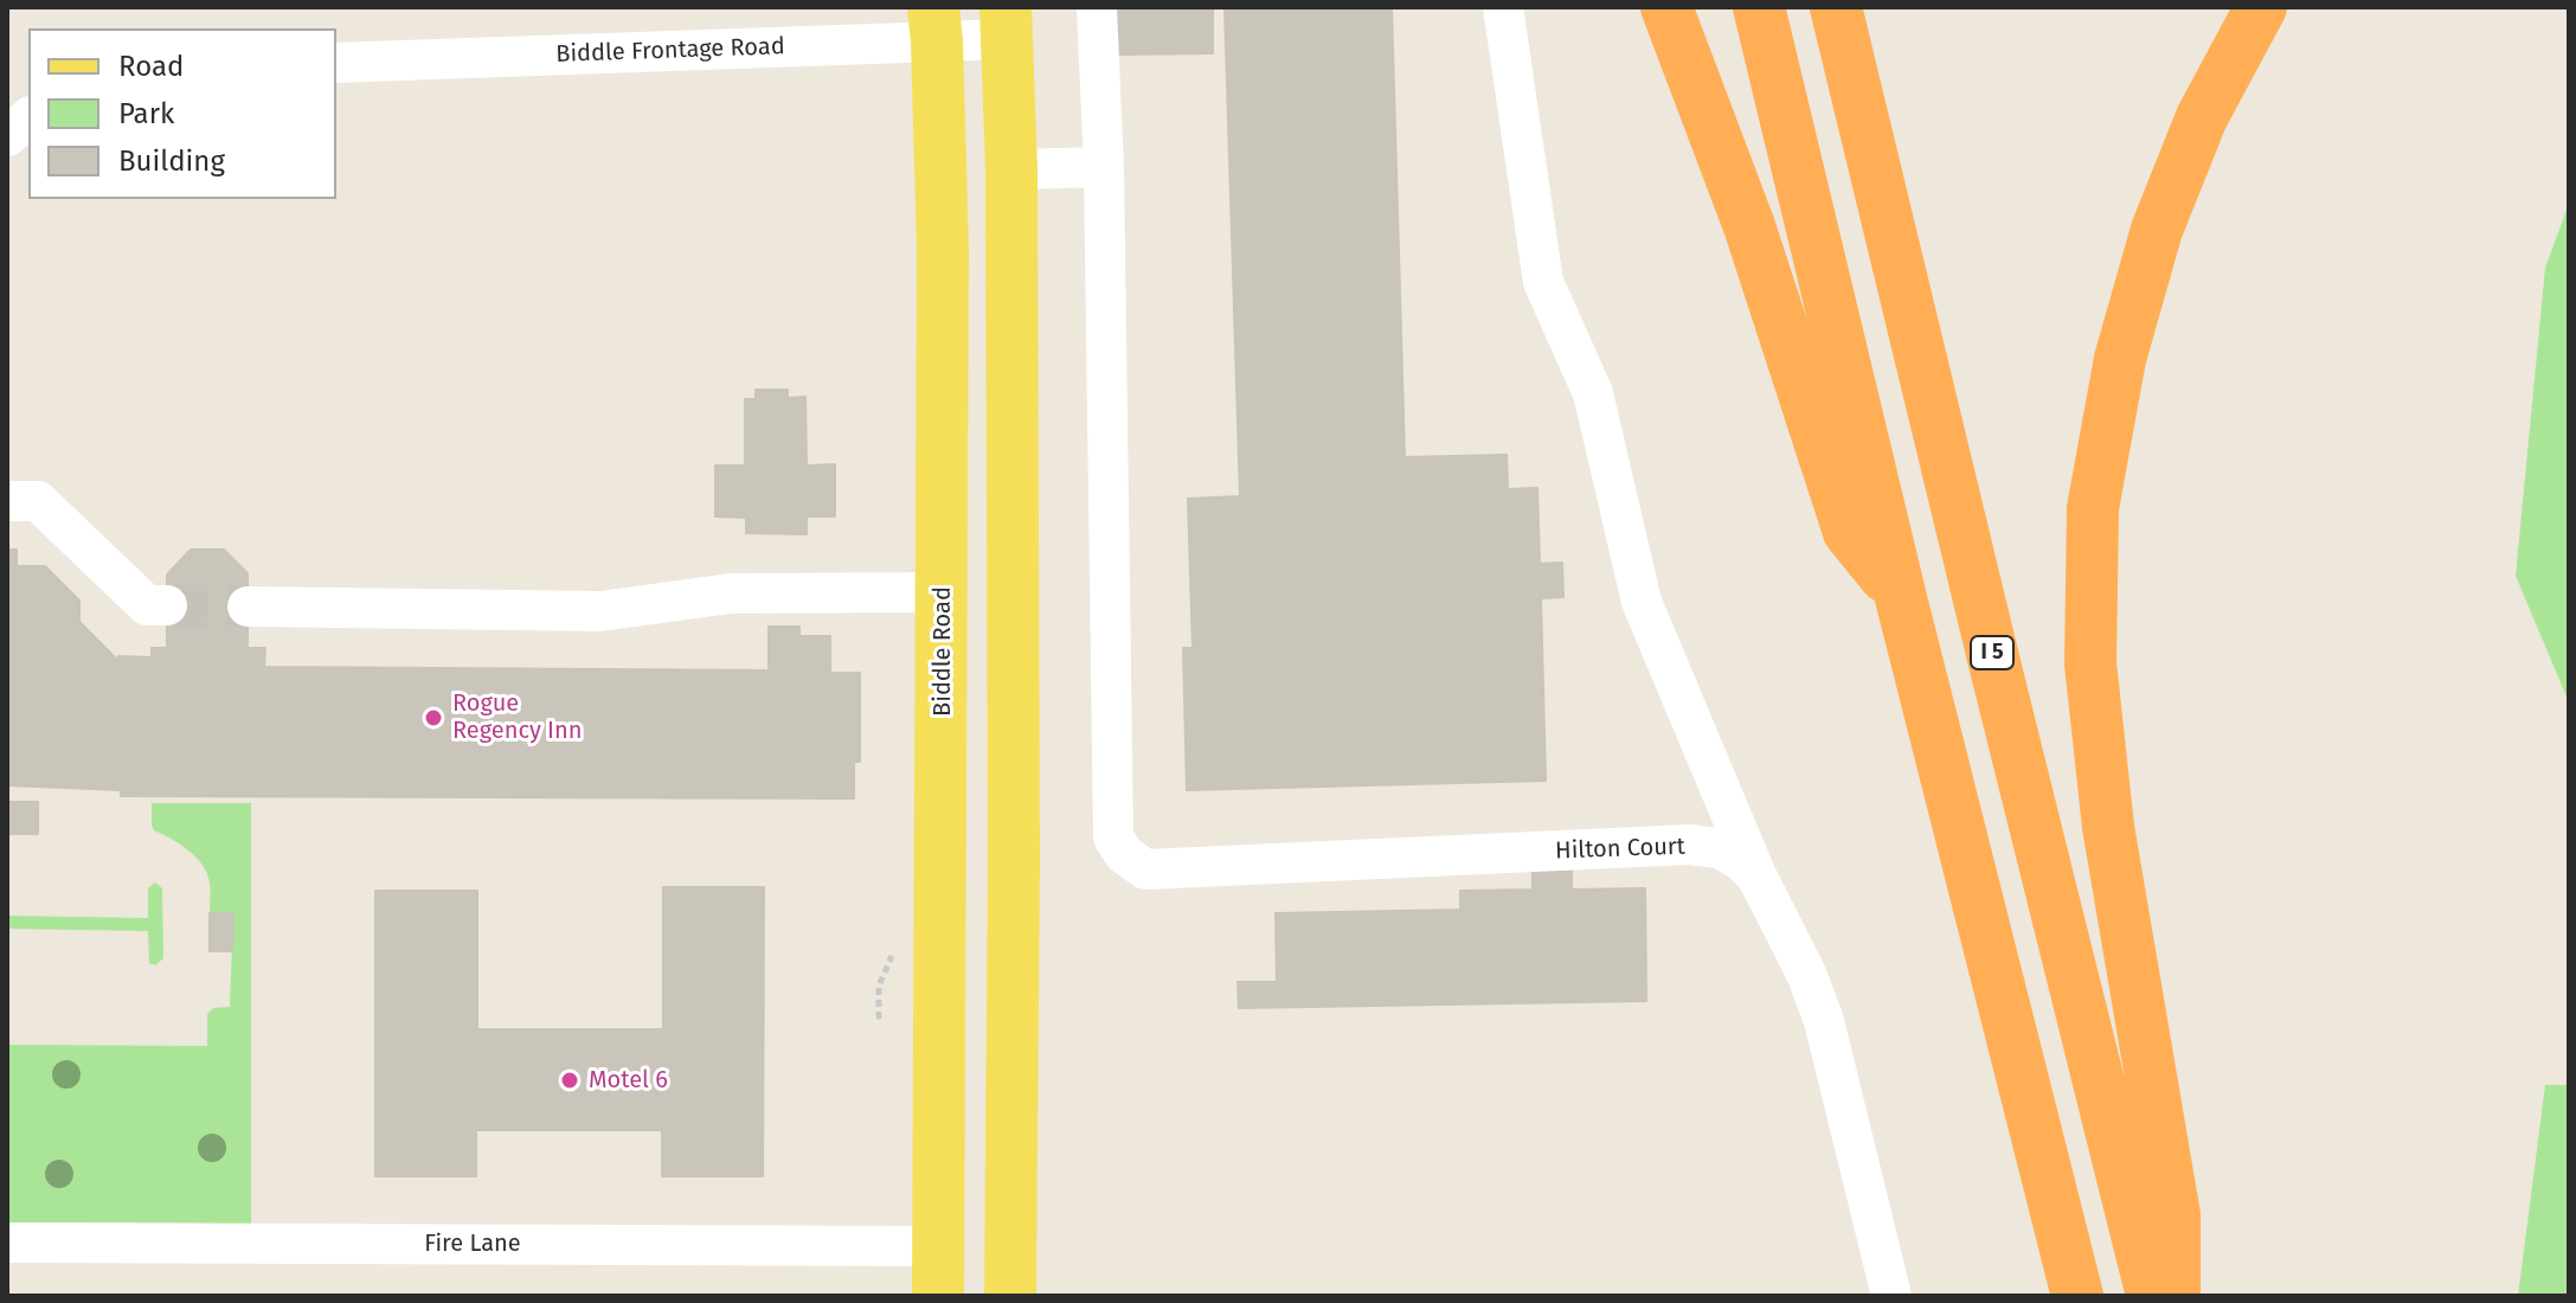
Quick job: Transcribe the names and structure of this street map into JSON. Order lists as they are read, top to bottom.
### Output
{
  "streets": {
    "highway": ["I 5"],
    "main road": ["Biddle Road"],
    "street": ["Biddle Frontage Road", "Hilton Court", "Fire Lane"]
  },
  "crossings": [
    ["Biddle Frontage Road", "Biddle Road"],
    ["Biddle Road", "Fire Lane"]
  ],
  "places": ["Rogue Regency Inn", "Motel 6"],
  "legend": ["Road", "Park", "Building"]
}
